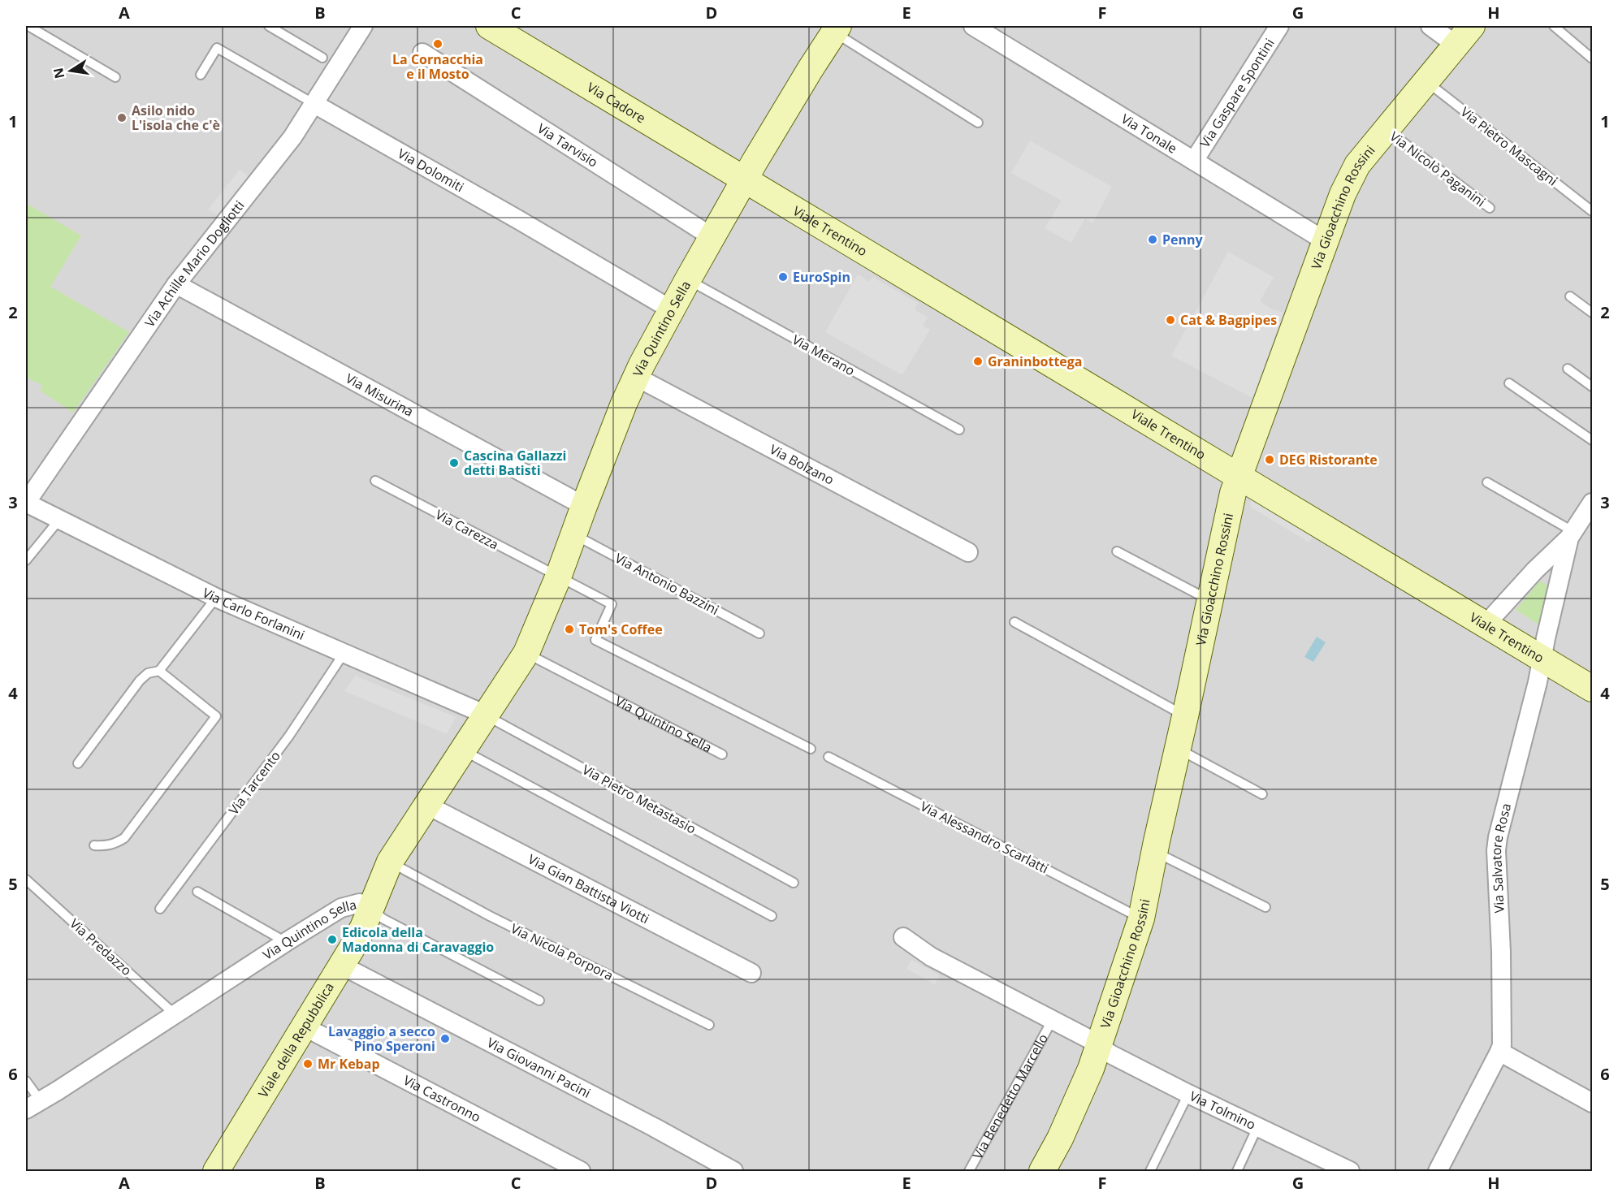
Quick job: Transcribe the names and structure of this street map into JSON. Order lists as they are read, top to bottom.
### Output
{
  "streets": {
    "street": [
      "Via Gaspare Spontini",
      "Via Cadore",
      "Via Tonale",
      "Via Tarvisio",
      "Via Dolomiti",
      "Via Gioacchino Rossini",
      "Viale Trentino",
      "Via Achille Mario Dogliotti",
      "Via Quintino Sella",
      "Via Misurina",
      "Via Bolzano",
      "Via Carlo Forlanini",
      "Via Salvatore Rosa",
      "Via Gian Battista Viotti",
      "Viale della Repubblica",
      "Via Giovanni Pacini",
      "Via Benedetto Marcello",
      "Via Castronno",
      "Via Tolmino"
    ],
    "lane": [
      "Via Pietro Mascagni",
      "Via Nicolò Paganini",
      "Via Merano",
      "Via Carezza",
      "Via Antonio Bazzini",
      "Via Tarcento",
      "Via Pietro Metastasio",
      "Via Alessandro Scarlatti",
      "Via Predazzo",
      "Via Nicola Porpora"
    ]
  },
  "crossings": [
    ["Via Gaspare Spontini", "Via Tonale"],
    ["Via Cadore", "Viale Trentino"],
    ["Via Cadore", "Via Quintino Sella"],
    ["Via Tonale", "Via Gioacchino Rossini"],
    ["Via Tarvisio", "Via Quintino Sella"],
    ["Via Pietro Mascagni", "Via Gioacchino Rossini"],
    ["Via Nicolò Paganini", "Via Gioacchino Rossini"],
    ["Via Dolomiti", "Via Achille Mario Dogliotti"],
    ["Via Dolomiti", "Via Quintino Sella"],
    ["Via Gioacchino Rossini", "Viale Trentino"],
    ["Via Gioacchino Rossini", "Via Alessandro Scarlatti"],
    ["Via Gioacchino Rossini", "Via Benedetto Marcello"],
    ["Via Gioacchino Rossini", "Via Tolmino"],
    ["Viale Trentino", "Via Quintino Sella"],
    ["Viale Trentino", "Via Salvatore Rosa"],
    ["Via Achille Mario Dogliotti", "Via Misurina"],
    ["Via Achille Mario Dogliotti", "Via Carlo Forlanini"],
    ["Via Quintino Sella", "Via Merano"],
    ["Via Quintino Sella", "Via Misurina"],
    ["Via Quintino Sella", "Via Bolzano"],
    ["Via Quintino Sella", "Via Carezza"],
    ["Via Quintino Sella", "Via Antonio Bazzini"],
    ["Via Quintino Sella", "Via Carlo Forlanini"],
    ["Via Quintino Sella", "Via Pietro Metastasio"],
    ["Via Quintino Sella", "Via Gian Battista Viotti"],
    ["Via Quintino Sella", "Via Predazzo"],
    ["Via Quintino Sella", "Via Nicola Porpora"],
    ["Via Quintino Sella", "Viale della Repubblica"],
    ["Via Carlo Forlanini", "Via Tarcento"],
    ["Via Carlo Forlanini", "Via Pietro Metastasio"],
    ["Viale della Repubblica", "Via Giovanni Pacini"],
    ["Viale della Repubblica", "Via Castronno"],
    ["Via Benedetto Marcello", "Via Tolmino"]
  ],
  "places": [
    "La Cornacchia e il Mosto",
    "Asilo nido L'isola che c'è",
    "Penny",
    "EuroSpin",
    "Cat & Bagpipes",
    "Graninbottega",
    "DEG Ristorante",
    "Cascina Gallazzi detti Batisti",
    "Tom's Coffee",
    "Edicola della Madonna di Caravaggio",
    "Lavaggio a secco Pino Speroni",
    "Mr Kebap"
  ],
  "north": "left",
  "grid": {
    "columns": [
      "A",
      "B",
      "C",
      "D",
      "E",
      "F",
      "G",
      "H"
    ],
    "rows": [
      "1",
      "2",
      "3",
      "4",
      "5",
      "6"
    ]
  }
}
